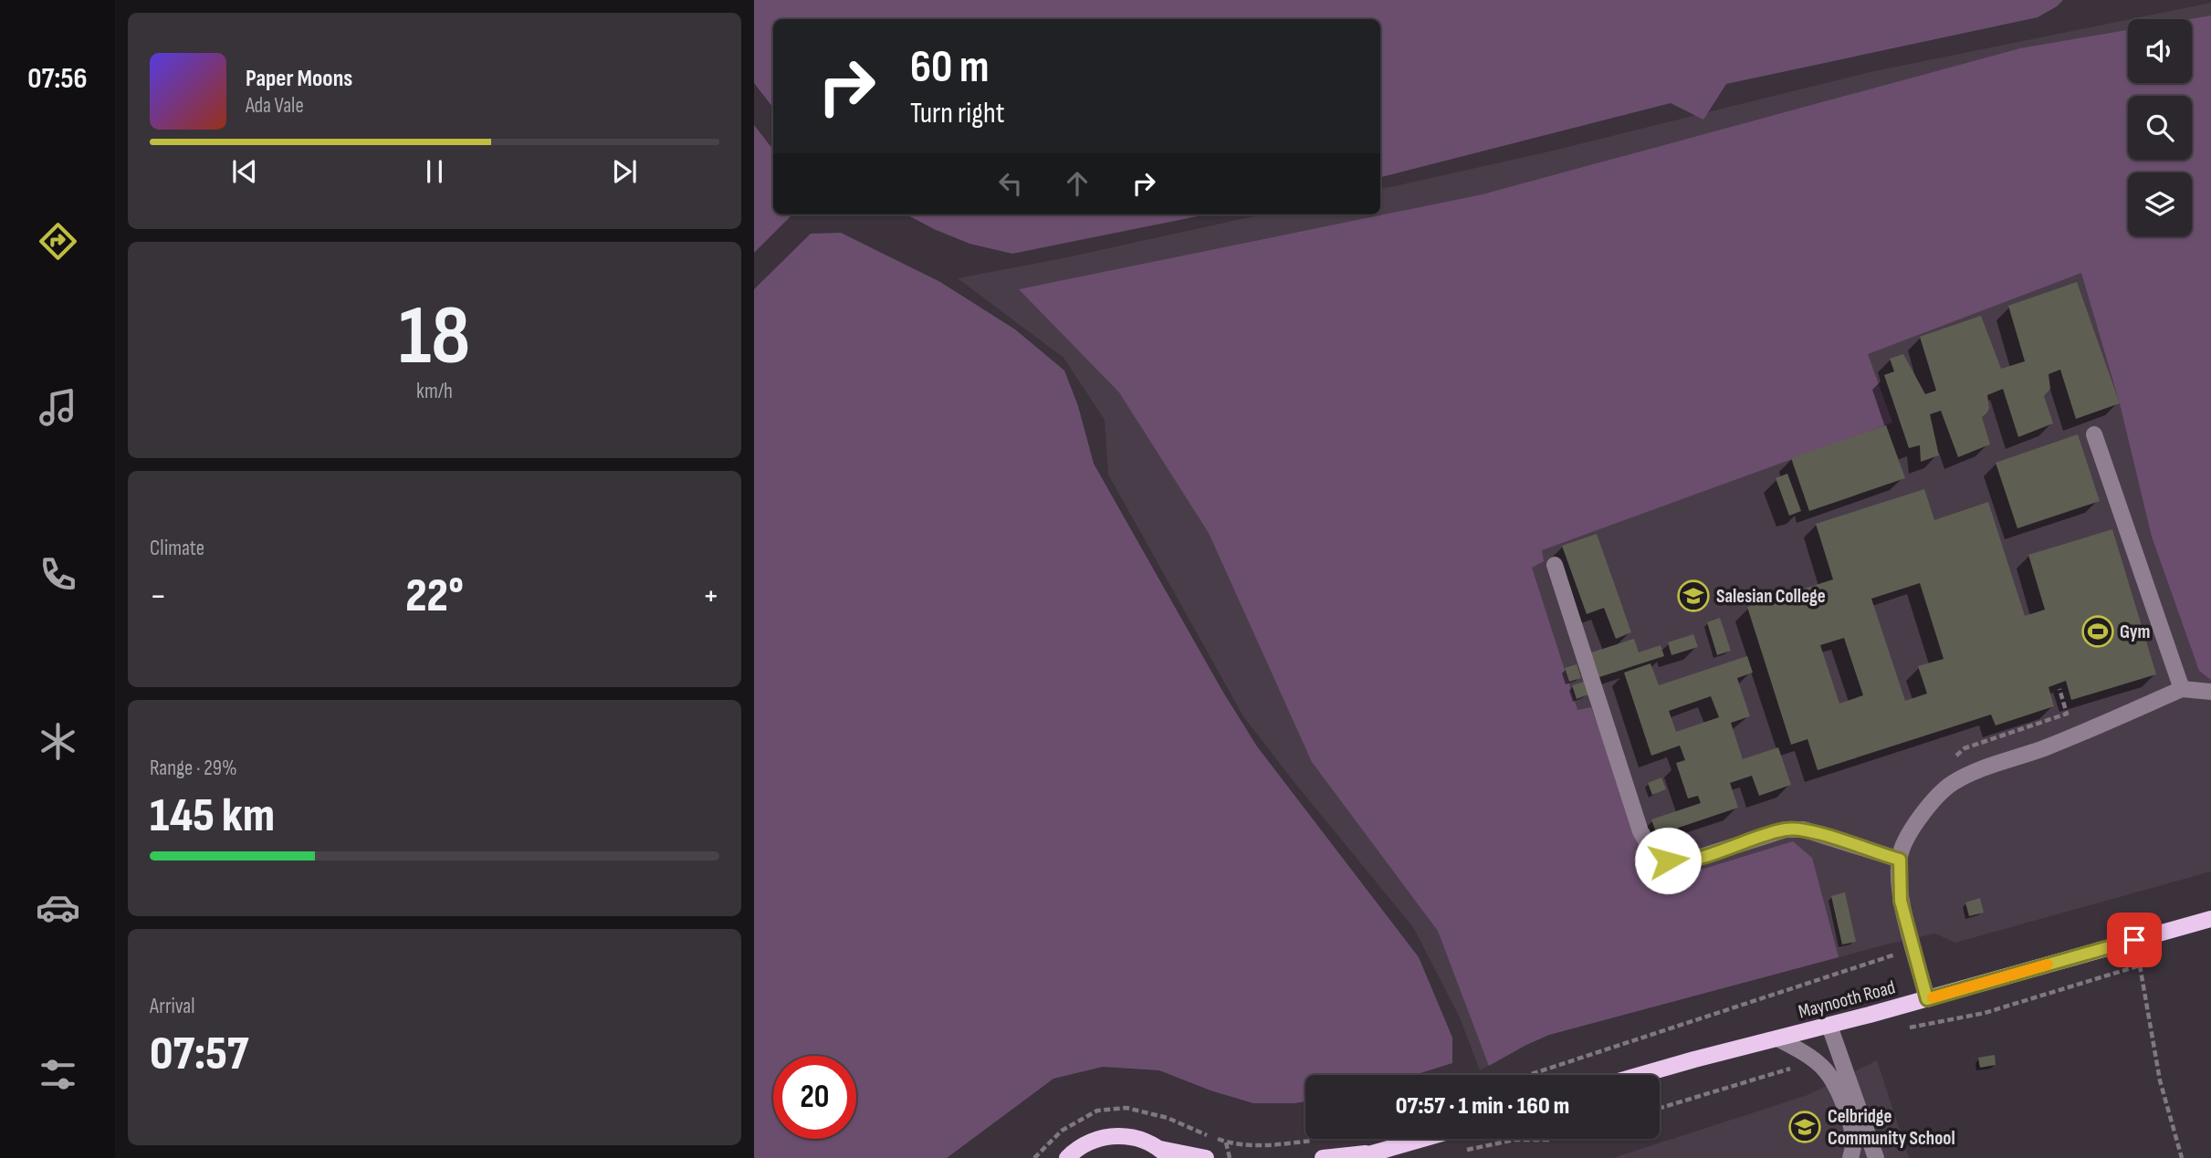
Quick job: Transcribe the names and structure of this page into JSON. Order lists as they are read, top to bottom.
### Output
{
  "streets": {
    "main road": ["Maynooth Road"]
  },
  "places": {
    "school or university": ["Salesian College", "Celbridge Community School"],
    "sports": ["Gym"]
  },
  "page": {
    "tabs": "07:56",
    "turn": ["60 m", "Turn right"],
    "song": ["Paper Moons", "Ada Vale"],
    "tile": [
      ["18", "km/h"],
      "Climate",
      ["Range · 29%", "145 km"],
      ["Arrival", "07:57"]
    ],
    "heat": ["−", "22°", "+"],
    "limit": "20",
    "trip": "07:57 · 1 min · 160 m"
  }
}
